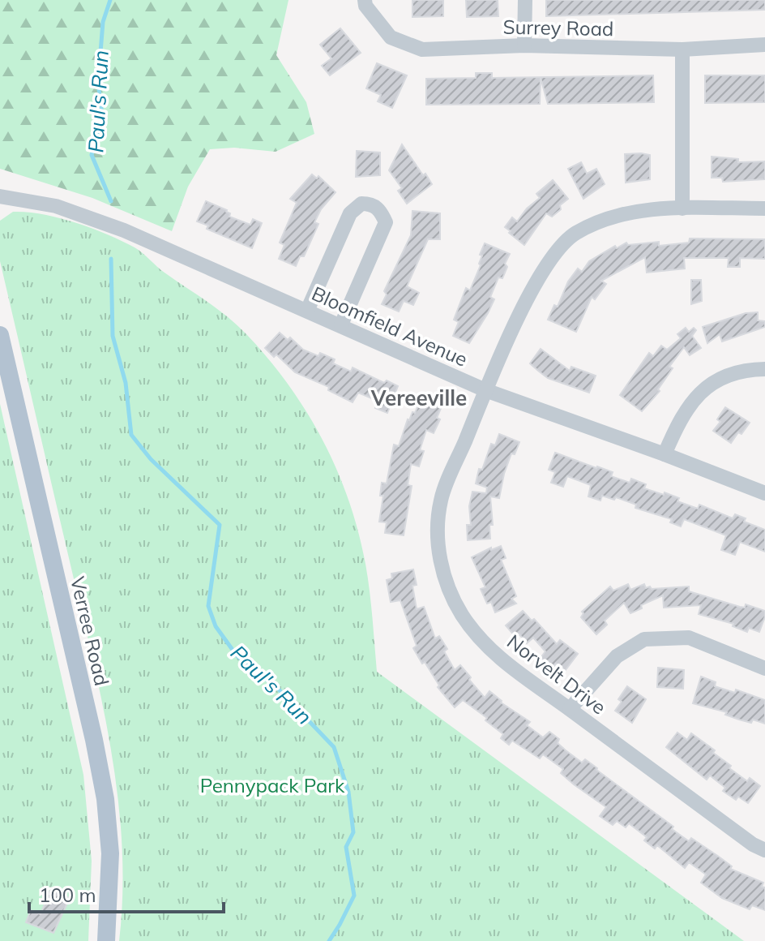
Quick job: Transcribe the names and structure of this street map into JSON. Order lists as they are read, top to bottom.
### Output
{
  "streets": {
    "main road": ["Verree Road"],
    "street": ["Surrey Road", "Bloomfield Avenue", "Norvelt Drive"]
  },
  "crossings": [
    ["Bloomfield Avenue", "Norvelt Drive"]
  ],
  "districts": ["Vereeville"],
  "water": ["Paul's Run"],
  "parks": ["Pennypack Park"],
  "scale_bar": "100 m"
}
